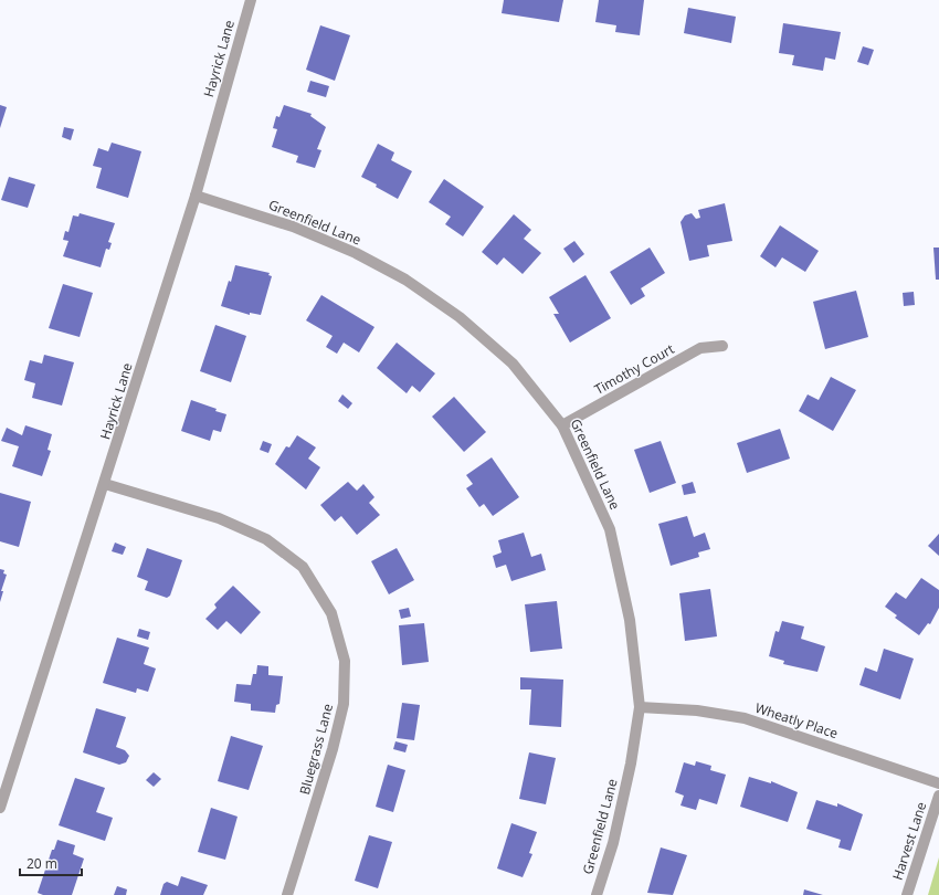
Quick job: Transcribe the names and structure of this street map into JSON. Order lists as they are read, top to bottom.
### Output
{
  "streets": {
    "street": [
      "Hayrick Lane",
      "Greenfield Lane",
      "Timothy Court",
      "Wheatly Place",
      "Bluegrass Lane",
      "Harvest Lane"
    ]
  },
  "crossings": [
    ["Hayrick Lane", "Greenfield Lane"],
    ["Hayrick Lane", "Bluegrass Lane"],
    ["Greenfield Lane", "Timothy Court"],
    ["Greenfield Lane", "Wheatly Place"]
  ],
  "scale_bar": "20 m"
}
